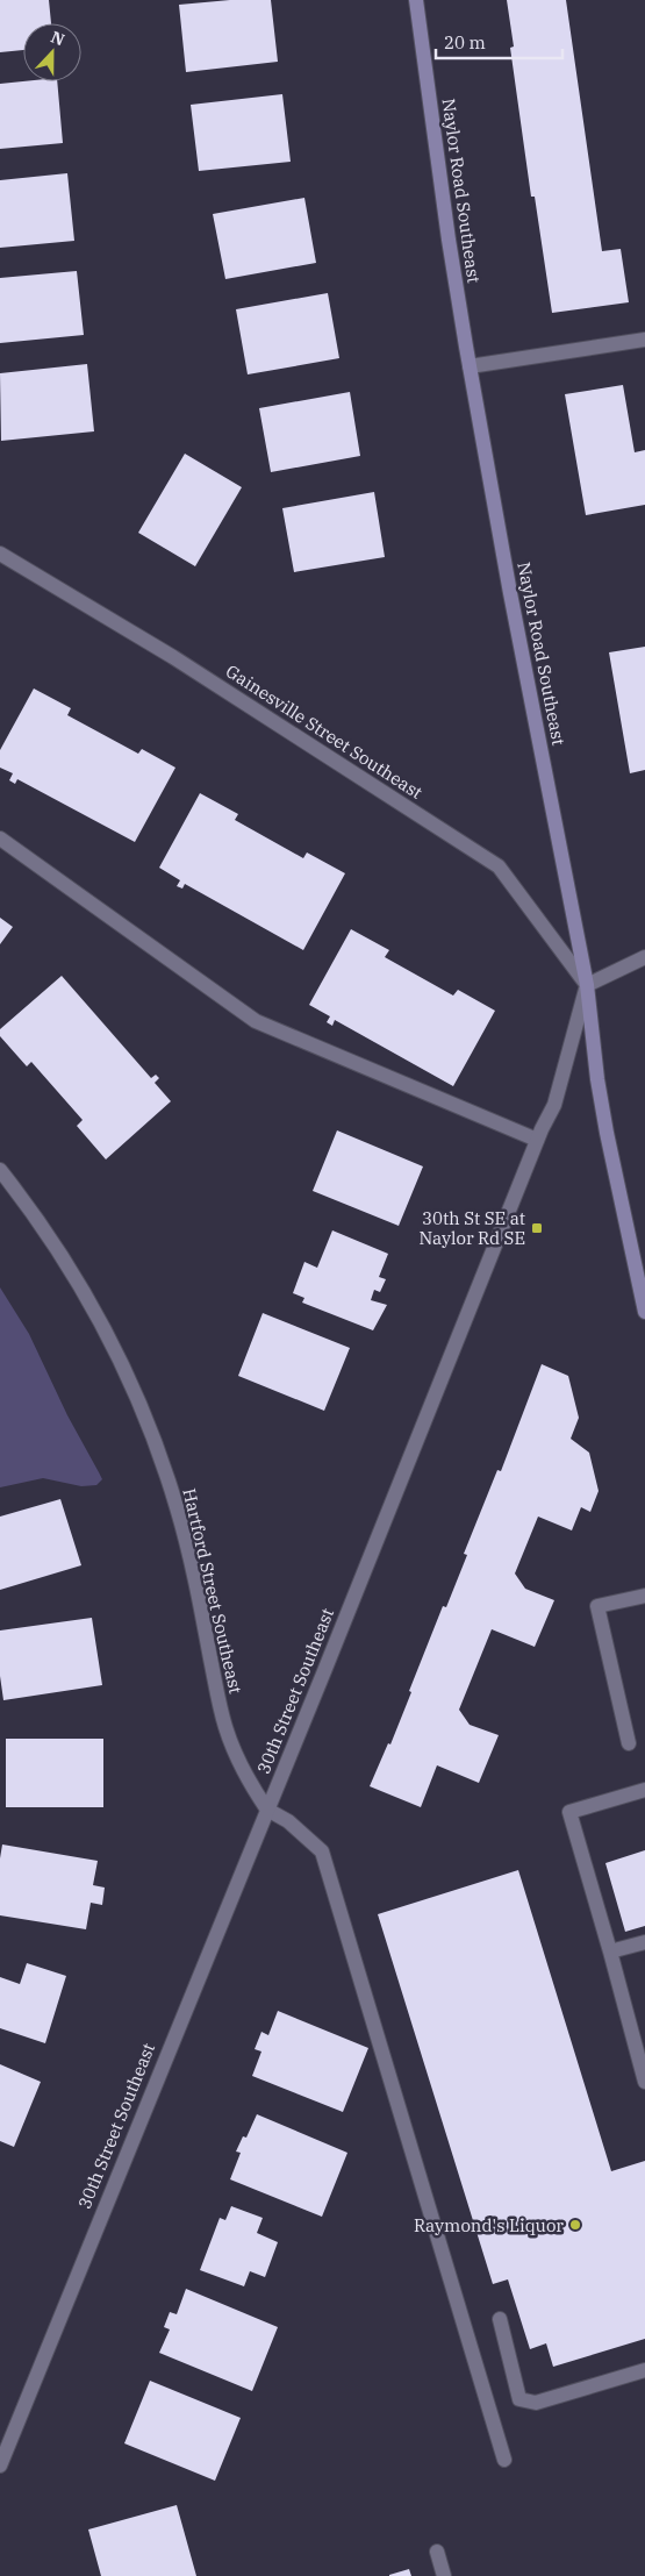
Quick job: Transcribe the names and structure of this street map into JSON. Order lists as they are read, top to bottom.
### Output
{
  "streets": {
    "main road": ["Naylor Road Southeast"],
    "street": ["Gainesville Street Southeast", "Hartford Street Southeast", "30th Street Southeast"]
  },
  "crossings": [
    ["Naylor Road Southeast", "Gainesville Street Southeast"],
    ["Naylor Road Southeast", "30th Street Southeast"],
    ["Gainesville Street Southeast", "30th Street Southeast"],
    ["Hartford Street Southeast", "30th Street Southeast"]
  ],
  "places": {
    "transit": ["30th St SE at Naylor Rd SE"],
    "other": ["Raymond's Liquor"]
  },
  "scale_bar": "20 m",
  "north": "top"
}
